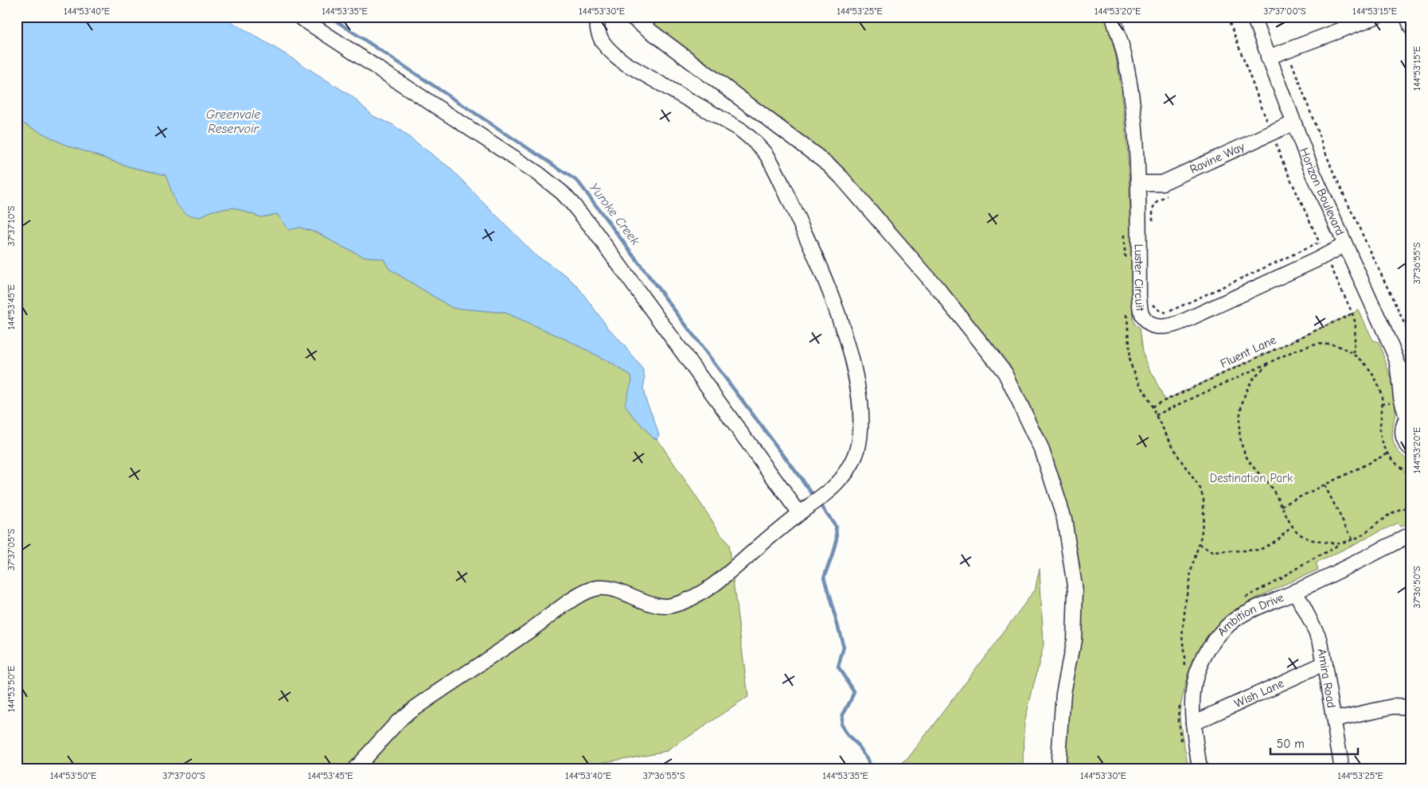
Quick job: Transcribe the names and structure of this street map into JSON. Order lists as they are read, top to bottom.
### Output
{
  "streets": {
    "street": [
      "Ravine Way",
      "Horizon Boulevard",
      "Luster Circuit",
      "Ambition Drive",
      "Amira Road",
      "Wish Lane"
    ],
    "path": ["Fluent Lane"]
  },
  "crossings": [
    ["Ravine Way", "Horizon Boulevard"],
    ["Ravine Way", "Luster Circuit"],
    ["Horizon Boulevard", "Luster Circuit"],
    ["Ambition Drive", "Amira Road"],
    ["Ambition Drive", "Wish Lane"],
    ["Amira Road", "Wish Lane"]
  ],
  "water": ["Greenvale Reservoir", "Yuroke Creek"],
  "parks": ["Destination Park"],
  "scale_bar": "50 m",
  "coordinates": [
    "144°53'40\"E",
    "144°53'35\"E",
    "144°53'30\"E",
    "144°53'25\"E",
    "144°53'20\"E",
    "37°37'00\"S",
    "144°53'15\"E",
    "37°37'10\"S",
    "37°36'55\"S",
    "144°53'45\"E",
    "37°37'05\"S",
    "37°36'50\"S",
    "144°53'50\"E"
  ]
}
